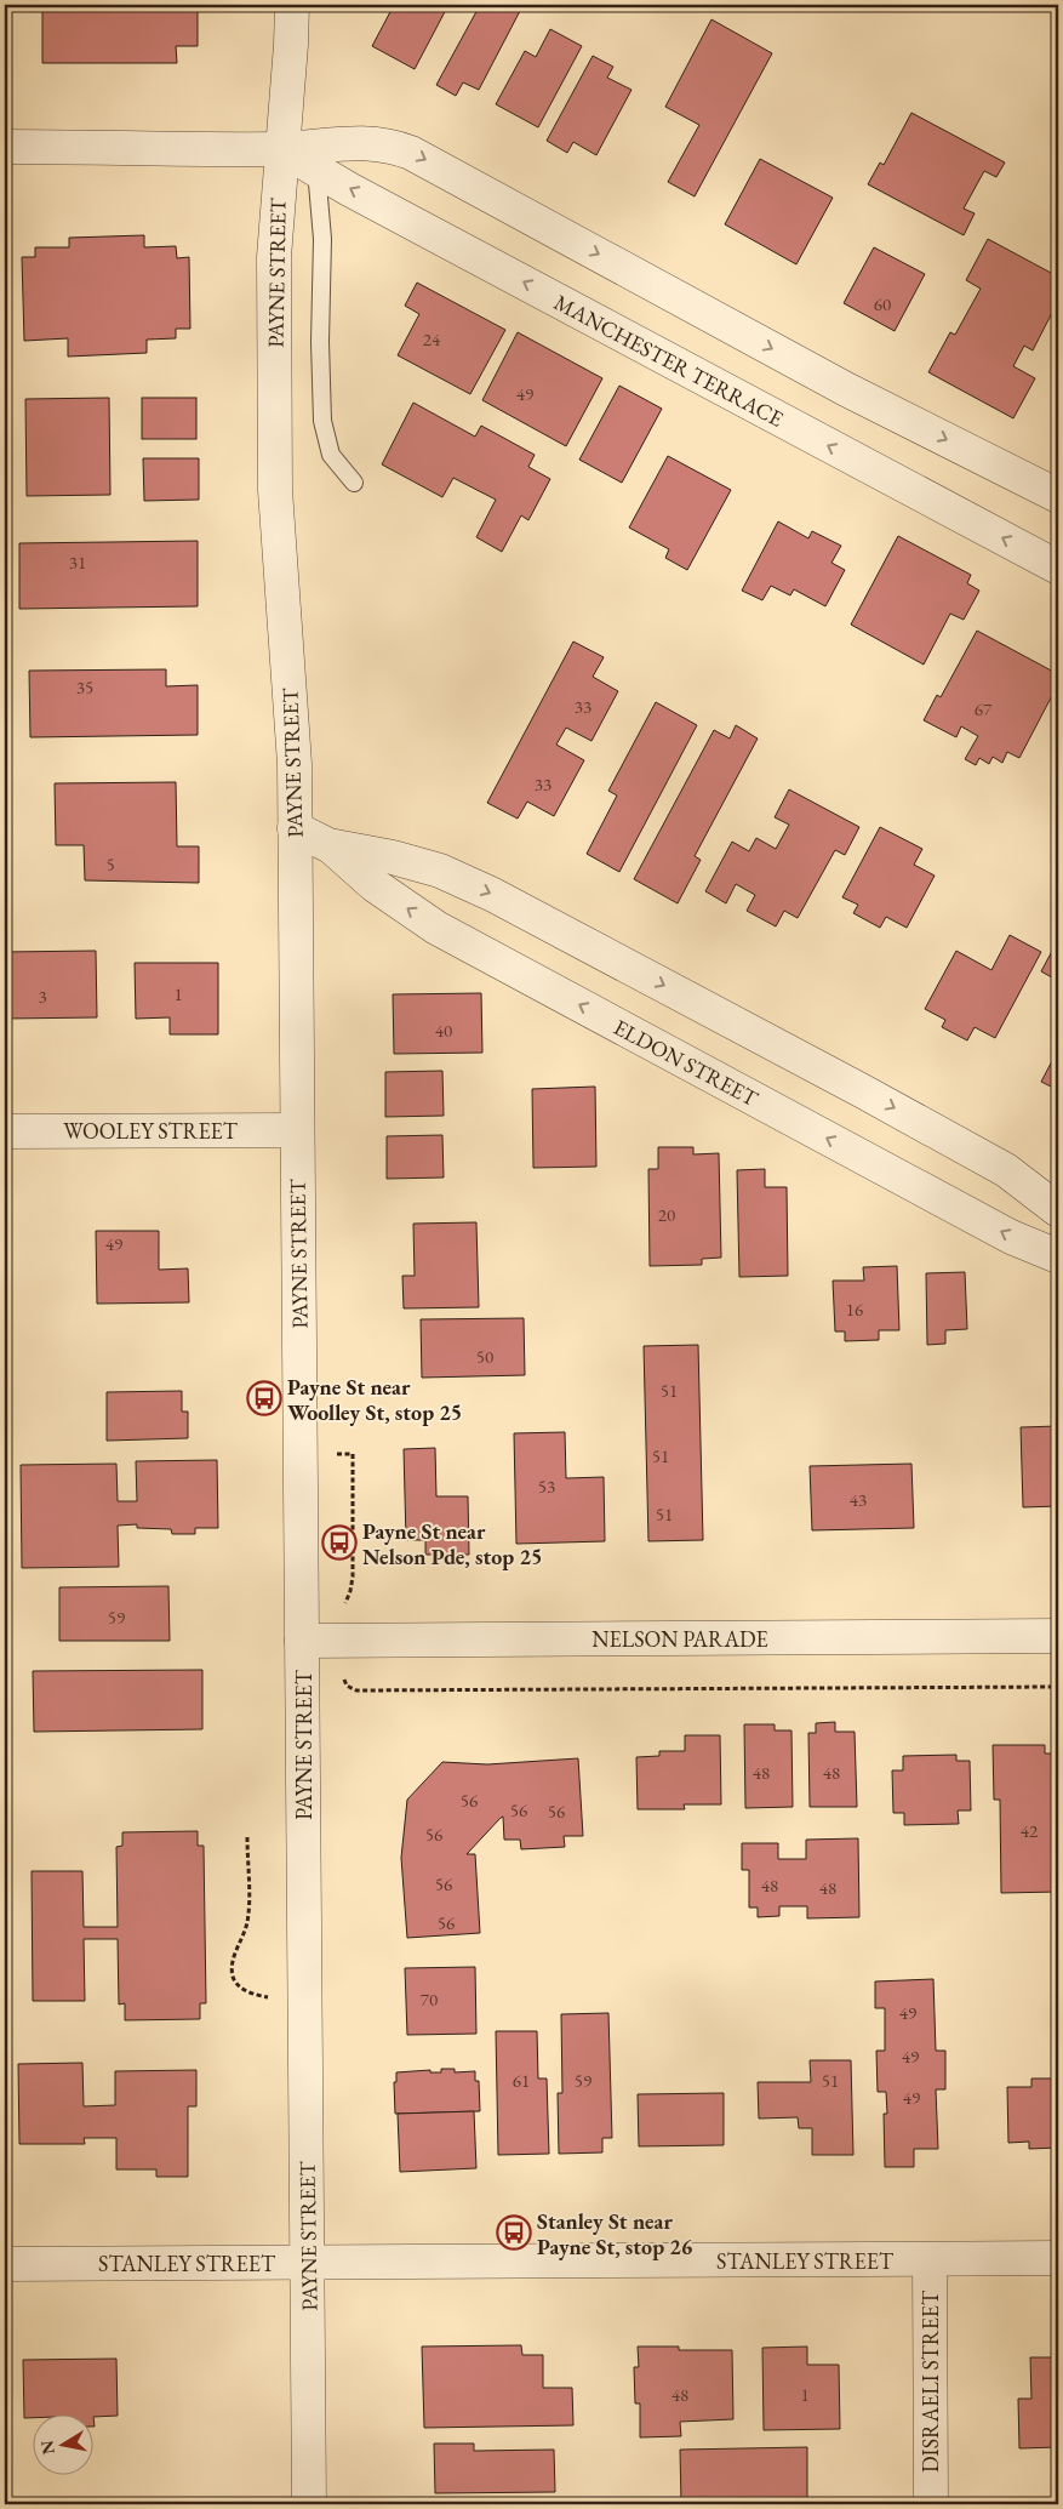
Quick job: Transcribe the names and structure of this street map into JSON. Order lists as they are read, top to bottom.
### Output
{
  "streets": {
    "street": [
      "PAYNE STREET",
      "MANCHESTER TERRACE",
      "ELDON STREET",
      "WOOLEY STREET",
      "NELSON PARADE",
      "STANLEY STREET",
      "DISRAELI STREET"
    ]
  },
  "crossings": [
    ["PAYNE STREET", "MANCHESTER TERRACE"],
    ["PAYNE STREET", "ELDON STREET"],
    ["PAYNE STREET", "WOOLEY STREET"],
    ["PAYNE STREET", "NELSON PARADE"],
    ["PAYNE STREET", "STANLEY STREET"],
    ["STANLEY STREET", "DISRAELI STREET"]
  ],
  "places": {
    "bus stop": ["Payne St near Woolley St, stop 25", "Payne St near Nelson Pde, stop 25", "Stanley St near Payne St, stop 26"]
  },
  "house_numbers": [
    "60",
    "24",
    "49",
    "31",
    "35",
    "33",
    "67",
    "33",
    "5",
    "1",
    "3",
    "40",
    "20",
    "49",
    "16",
    "50",
    "51",
    "51",
    "53",
    "43",
    "51",
    "59",
    "48",
    "48",
    "56",
    "56",
    "56",
    "42",
    "56",
    "56",
    "48",
    "48",
    "56",
    "70",
    "49",
    "49",
    "61",
    "59",
    "51",
    "49",
    "48",
    "1"
  ],
  "north": "left"
}
